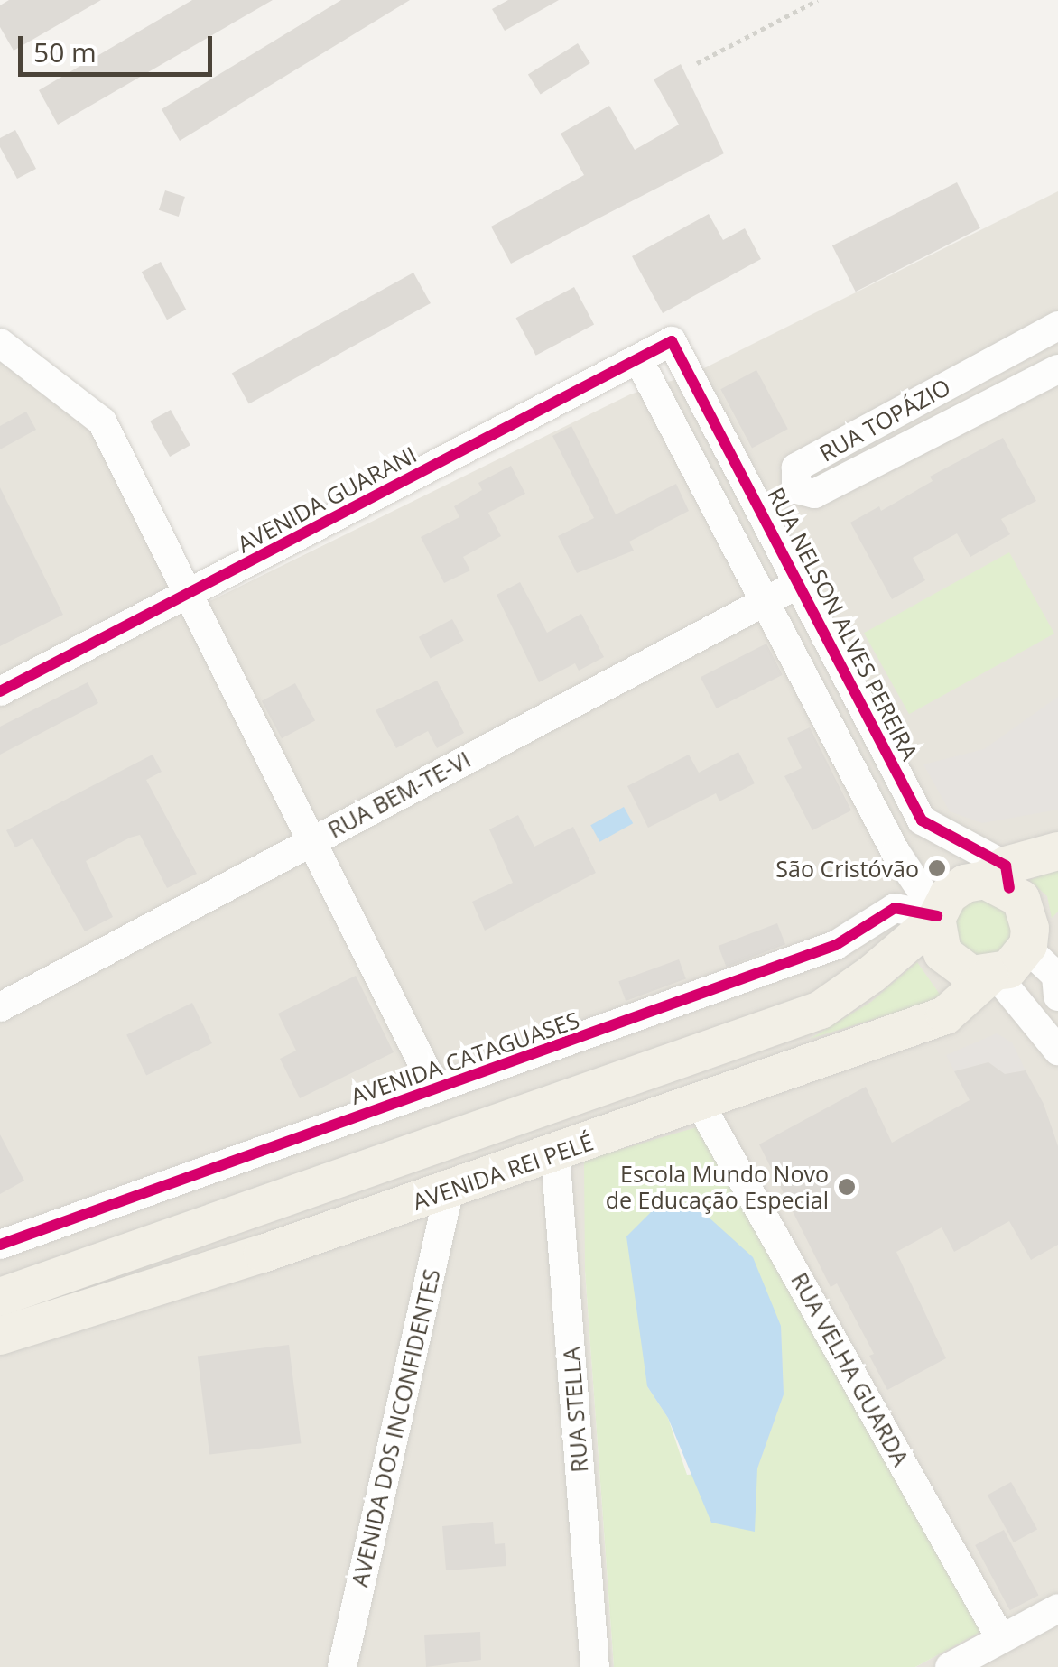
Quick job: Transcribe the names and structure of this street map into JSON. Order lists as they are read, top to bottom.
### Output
{
  "streets": {
    "main road": ["AVENIDA REI PELÉ"],
    "street": [
      "RUA TOPÁZIO",
      "AVENIDA GUARANI",
      "RUA NELSON ALVES PEREIRA",
      "RUA BEM-TE-VI",
      "AVENIDA CATAGUASES",
      "RUA VELHA GUARDA",
      "RUA STELLA",
      "AVENIDA DOS INCONFIDENTES"
    ]
  },
  "crossings": [
    ["AVENIDA GUARANI", "RUA NELSON ALVES PEREIRA"],
    ["RUA NELSON ALVES PEREIRA", "RUA BEM-TE-VI"],
    ["RUA NELSON ALVES PEREIRA", "AVENIDA CATAGUASES"],
    ["RUA NELSON ALVES PEREIRA", "AVENIDA REI PELÉ"],
    ["AVENIDA CATAGUASES", "AVENIDA REI PELÉ"],
    ["AVENIDA REI PELÉ", "RUA VELHA GUARDA"],
    ["AVENIDA REI PELÉ", "RUA STELLA"],
    ["AVENIDA REI PELÉ", "AVENIDA DOS INCONFIDENTES"]
  ],
  "places": ["São Cristóvão", "Escola Mundo Novo de Educação Especial"],
  "scale_bar": "50 m"
}
